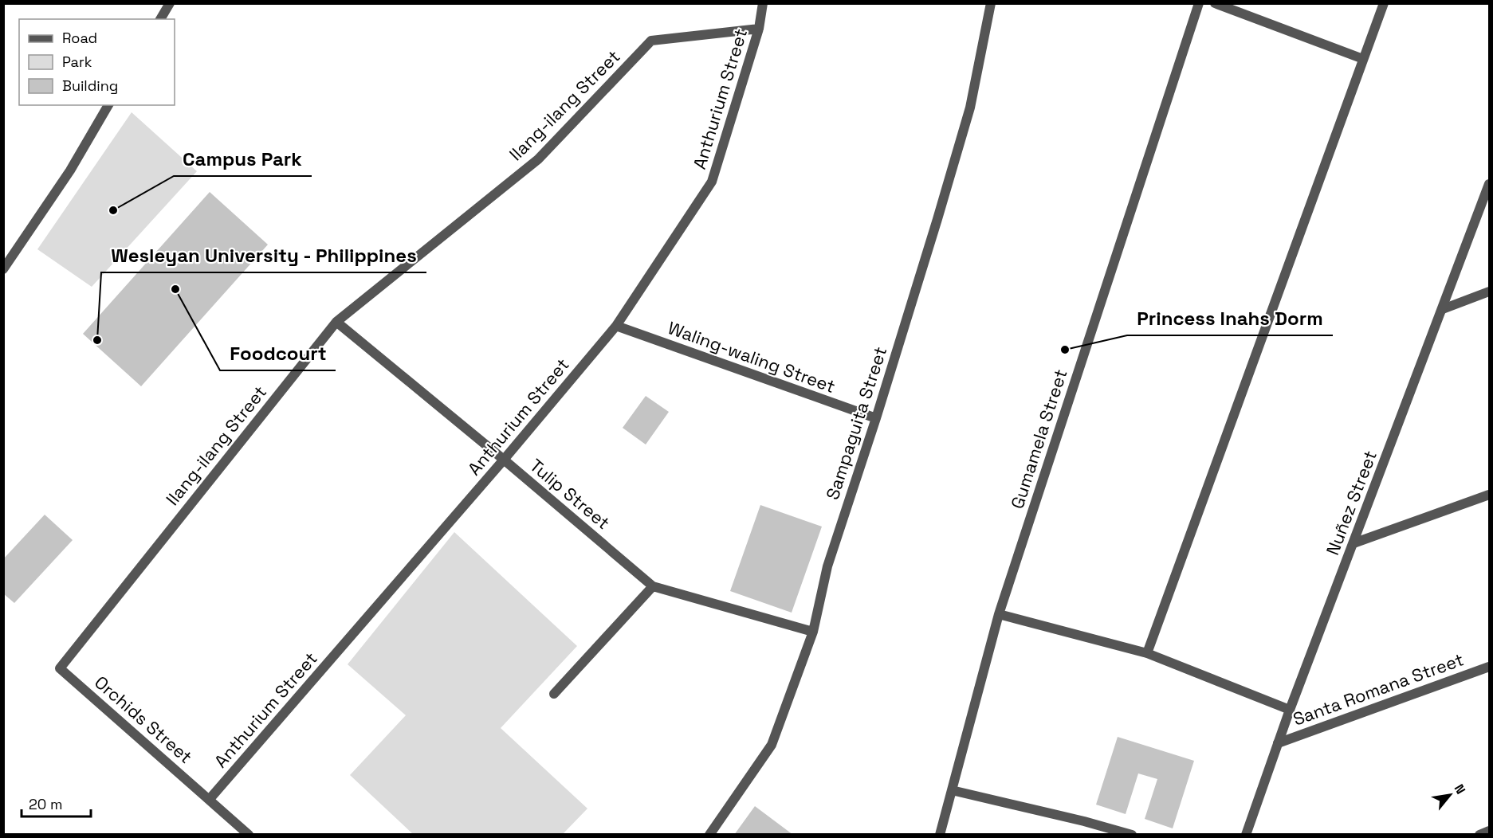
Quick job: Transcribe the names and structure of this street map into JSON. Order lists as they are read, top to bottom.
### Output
{
  "streets": {
    "street": [
      "Anthurium Street",
      "Ilang-ilang Street",
      "Waling-waling Street",
      "Sampaguita Street",
      "Gumamela Street",
      "Tulip Street",
      "Nuñez Street",
      "Santa Romana Street",
      "Orchids Street"
    ]
  },
  "crossings": [
    ["Anthurium Street", "Ilang-ilang Street"],
    ["Anthurium Street", "Waling-waling Street"],
    ["Anthurium Street", "Tulip Street"],
    ["Anthurium Street", "Orchids Street"],
    ["Ilang-ilang Street", "Tulip Street"],
    ["Ilang-ilang Street", "Orchids Street"],
    ["Waling-waling Street", "Sampaguita Street"],
    ["Sampaguita Street", "Tulip Street"],
    ["Nuñez Street", "Santa Romana Street"]
  ],
  "places": [
    "Campus Park",
    "Foodcourt",
    "Wesleyan University - Philippines",
    "Princess Inahs Dorm"
  ],
  "legend": ["Road", "Park", "Building"],
  "scale_bar": "20 m",
  "north": "top right"
}
